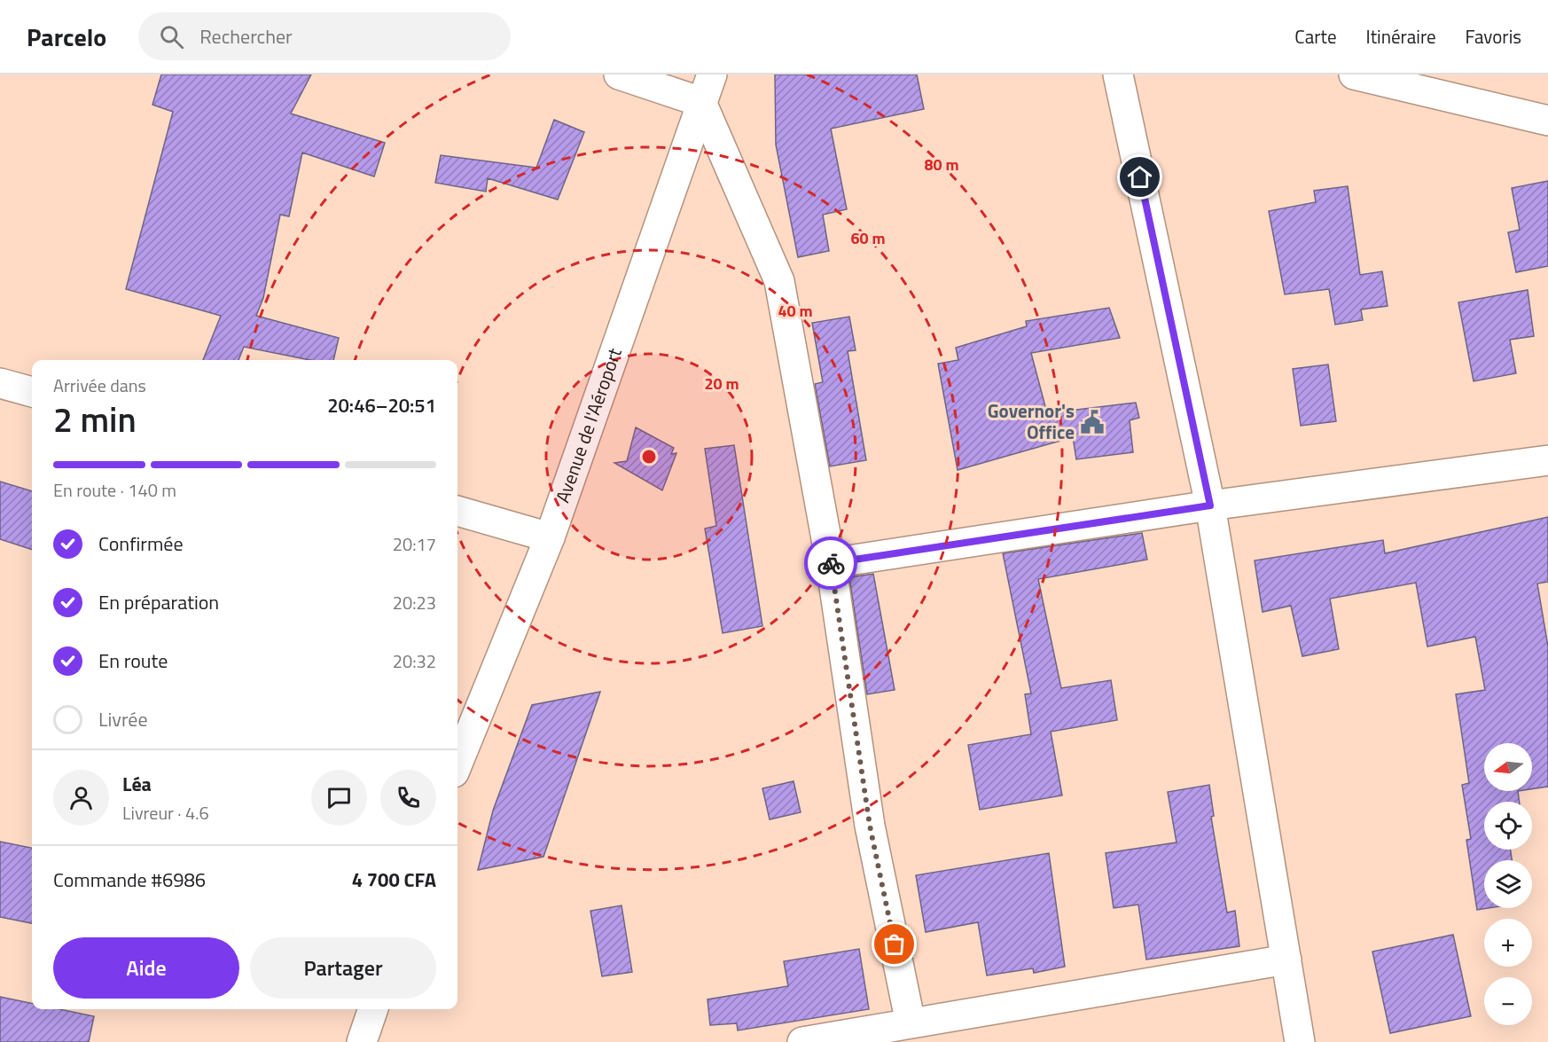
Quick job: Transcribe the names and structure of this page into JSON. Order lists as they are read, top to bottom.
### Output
{
  "streets": {
    "street": ["Avenue de l'Aéroport"]
  },
  "places": {
    "public building": ["Governor's Office"]
  },
  "north": "left",
  "page": {
    "header": "Parcelo",
    "search": "Rechercher",
    "nav": ["Carte", "Itinéraire", "Favoris"],
    "heading": ["2 min", "Arrivée dans", "20:46–20:51"],
    "panel": [
      "Léa",
      "Livreur · 4.6",
      "Commande #6986",
      "4 700 CFA"
    ],
    "bar": "En route · 140 m",
    "list": [
      ["Confirmée", "20:17"],
      ["En préparation", "20:23"],
      ["En route", "20:32"],
      "Livrée"
    ],
    "map_buttons": ["+", "−"],
    "buttons": ["Aide", "Partager"]
  },
  "rings": [
    "80 m",
    "60 m",
    "40 m",
    "20 m"
  ]
}
